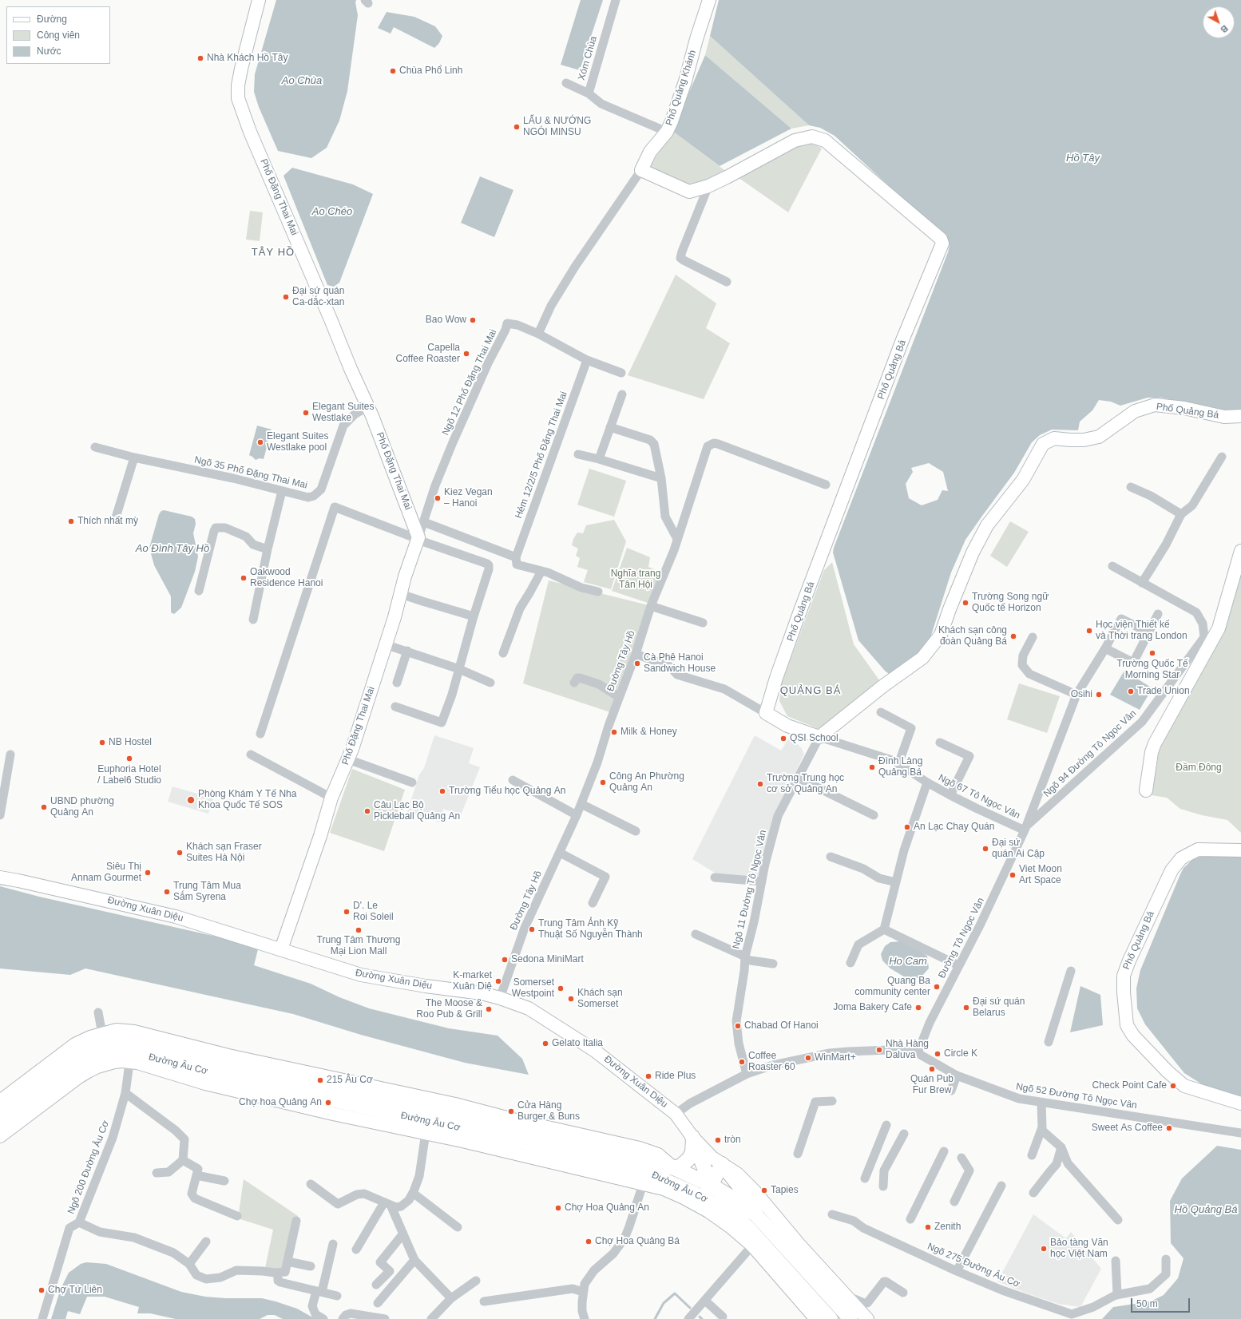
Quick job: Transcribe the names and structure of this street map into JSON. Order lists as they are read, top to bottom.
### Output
{
  "streets": {
    "main road": ["Đường Âu Cơ"],
    "street": [
      "Xóm Chùa",
      "Phố Quảng Khánh",
      "Phố Đặng Thai Mai",
      "Phố Quảng Bá",
      "Ngõ 12 Phố Đặng Thai Mai",
      "Hẻm 12/2/5 Phố Đặng Thai Mai",
      "Ngõ 35 Phố Đặng Thai Mai",
      "Đường Tây Hồ",
      "Ngõ 94 Đường Tô Ngọc Vân",
      "Ngõ 67 Tô Ngọc Vân",
      "Ngõ 11 Đường Tô Ngọc Vân",
      "Đường Xuân Diệu",
      "Đường Tô Ngọc Vân",
      "Ngõ 52 Đường Tô Ngọc Vân",
      "Ngõ 200 Đường Âu Cơ",
      "Ngõ 275 Đường Âu Cơ"
    ]
  },
  "crossings": [
    ["Xóm Chùa", "Phố Quảng Khánh"],
    ["Phố Quảng Khánh", "Phố Quảng Bá"],
    ["Phố Đặng Thai Mai", "Ngõ 12 Phố Đặng Thai Mai"],
    ["Phố Đặng Thai Mai", "Ngõ 35 Phố Đặng Thai Mai"],
    ["Phố Đặng Thai Mai", "Đường Xuân Diệu"],
    ["Phố Quảng Bá", "Ngõ 67 Tô Ngọc Vân"],
    ["Phố Quảng Bá", "Ngõ 11 Đường Tô Ngọc Vân"],
    ["Đường Tây Hồ", "Đường Xuân Diệu"],
    ["Ngõ 94 Đường Tô Ngọc Vân", "Ngõ 67 Tô Ngọc Vân"],
    ["Ngõ 94 Đường Tô Ngọc Vân", "Đường Tô Ngọc Vân"],
    ["Ngõ 67 Tô Ngọc Vân", "Ngõ 11 Đường Tô Ngọc Vân"],
    ["Ngõ 67 Tô Ngọc Vân", "Đường Tô Ngọc Vân"],
    ["Đường Tô Ngọc Vân", "Ngõ 52 Đường Tô Ngọc Vân"],
    ["Đường Âu Cơ", "Ngõ 200 Đường Âu Cơ"]
  ],
  "districts": ["TÂY HỒ", "QUẢNG BÁ"],
  "water": [
    "Ao Chùa",
    "Hồ Tây",
    "Ao Chéo",
    "Ao Đình Tây Hồ",
    "Ho Cam",
    "Hồ Quảng Bá"
  ],
  "parks": ["Nghĩa trang Tân Hội", "Đầm Đông"],
  "places": [
    "Nhà Khách Hồ Tây",
    "Chùa Phổ Linh",
    "LẨU & NƯỚNG NGÓI MINSU",
    "Đại sứ quán Ca-dắc-xtan",
    "Bao Wow",
    "Capella Coffee Roaster",
    "Elegant Suites Westlake",
    "Elegant Suites Westlake pool",
    "Kiez Vegan – Hanoi",
    "Thích nhất mỳ",
    "Oakwood Residence Hanoi",
    "Trường Song ngữ Quốc tế Horizon",
    "Học viện Thiết kế và Thời trang London",
    "Khách sạn công đoàn Quảng Bá",
    "Trường Quốc Tế Morning Star",
    "Cà Phê Hanoi Sandwich House",
    "Trade Union",
    "Osihi",
    "Milk & Honey",
    "QSI School",
    "NB Hostel",
    "Euphoria Hotel / Label6 Studio",
    "Đình Làng Quảng Bá",
    "Công An Phường Quảng An",
    "Trường Trung học cơ sở Quảng An",
    "Trường Tiểu học Quảng An",
    "Phòng Khám Y Tế Nha Khoa Quốc Tế SOS",
    "UBND phường Quảng An",
    "Câu Lạc Bộ Pickleball Quảng An",
    "An Lạc Chay Quán",
    "Đại sứ quán Ai Cập",
    "Khách sạn Fraser Suites Hà Nội",
    "Siêu Thị Annam Gourmet",
    "Viet Moon Art Space",
    "Trung Tâm Mua Sắm Syrena",
    "D'. Le Roi Soleil",
    "Trung Tâm Ảnh Kỹ Thuật Số Nguyễn Thành",
    "Trung Tâm Thương Mại Lion Mall",
    "Sedona MiniMart",
    "K-market Xuân Diệ",
    "Quang Ba community center",
    "Somerset Westpoint",
    "Khách sạn Somerset",
    "Joma Bakery Cafe",
    "Đại sứ quán Belarus",
    "The Moose & Roo Pub & Grill",
    "Chabad Of Hanoi",
    "Gelato Italia",
    "Nhà Hàng Daluva",
    "Circle K",
    "WinMart+",
    "Coffee Roaster 60",
    "Quán Pub Fur Brew",
    "Ride Plus",
    "215 Âu Cơ",
    "Check Point Cafe",
    "Chợ hoa Quảng An",
    "Cửa Hàng Burger & Buns",
    "Sweet As Coffee",
    "tròn",
    "Tapies",
    "Chợ Hoa Quảng An",
    "Zenith",
    "Chợ Hoa Quảng Bá",
    "Bảo tàng Văn học Việt Nam",
    "Chợ Tứ Liên"
  ],
  "legend": ["Đường", "Công viên", "Nước"],
  "scale_bar": "50 m",
  "north": "bottom right"
}
